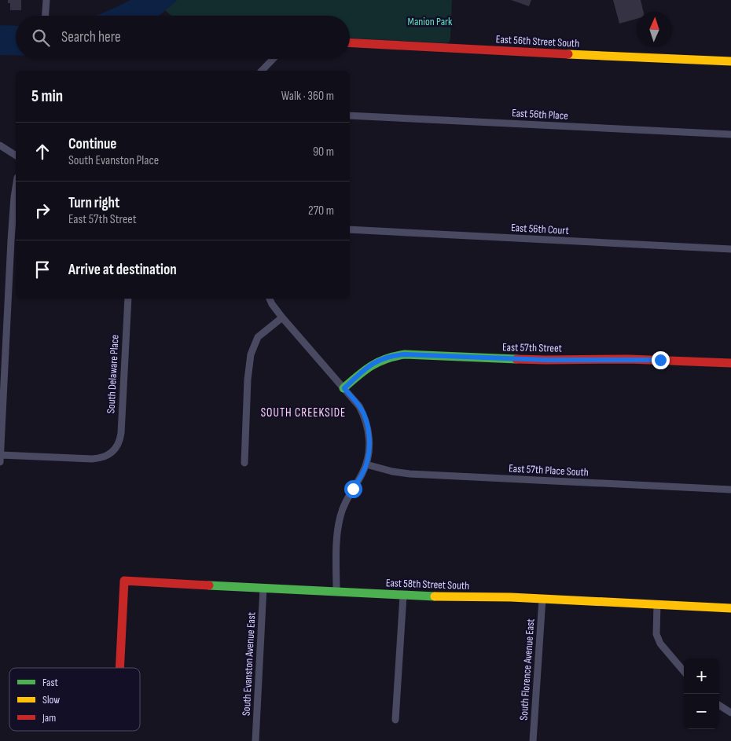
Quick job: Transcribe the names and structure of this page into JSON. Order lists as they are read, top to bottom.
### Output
{
  "streets": {
    "street": [
      "East 56th Street South",
      "East 56th Place",
      "East 56th Court",
      "East 57th Street",
      "South Delaware Place",
      "East 57th Place South",
      "East 58th Street South",
      "South Evanston Avenue East",
      "South Florence Avenue East"
    ]
  },
  "crossings": [
    ["East 58th Street South", "South Evanston Avenue East"],
    ["East 58th Street South", "South Florence Avenue East"]
  ],
  "districts": ["SOUTH CREEKSIDE"],
  "parks": ["Manion Park"],
  "legend": ["Fast", "Slow", "Jam"],
  "north": "top",
  "page": {
    "search": "Search here",
    "heading": ["5 min", "Walk · 360 m"],
    "list": [
      ["Continue", "South Evanston Place", "90 m"],
      ["Turn right", "East 57th Street", "270 m"],
      "Arrive at destination"
    ],
    "map_buttons": ["+", "−"]
  }
}
